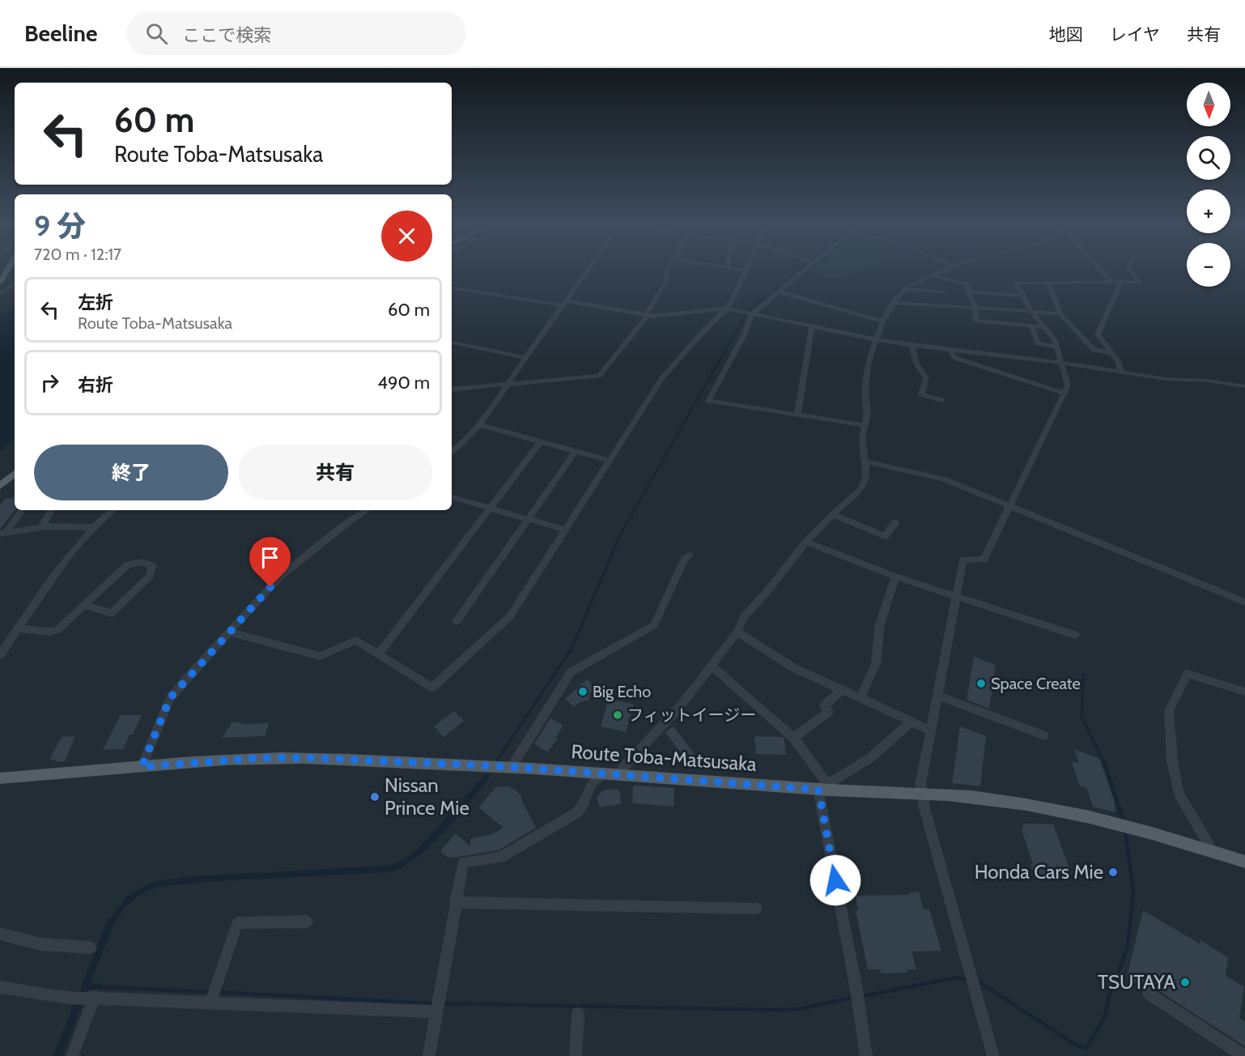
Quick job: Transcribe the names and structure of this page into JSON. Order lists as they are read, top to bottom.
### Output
{
  "streets": {
    "main road": ["Route Toba-Matsusaka"]
  },
  "places": [
    "Space Create",
    "Big Echo",
    "フィットイージー",
    "Nissan Prince Mie",
    "Honda Cars Mie",
    "TSUTAYA"
  ],
  "north": "bottom",
  "page": {
    "header": "Beeline",
    "search": "ここで検索",
    "nav": ["地図", "レイヤ", "共有"],
    "map_buttons": ["+", "−"],
    "turn": ["60 m", "Route Toba-Matsusaka"],
    "heading": ["9 分", "720 m · 12:17"],
    "list": [
      {
        "name": "左折",
        "note": "Route Toba-Matsusaka",
        "value": "60 m"
      },
      {
        "name": "右折",
        "value": "490 m"
      }
    ],
    "buttons": ["終了", "共有"]
  }
}
